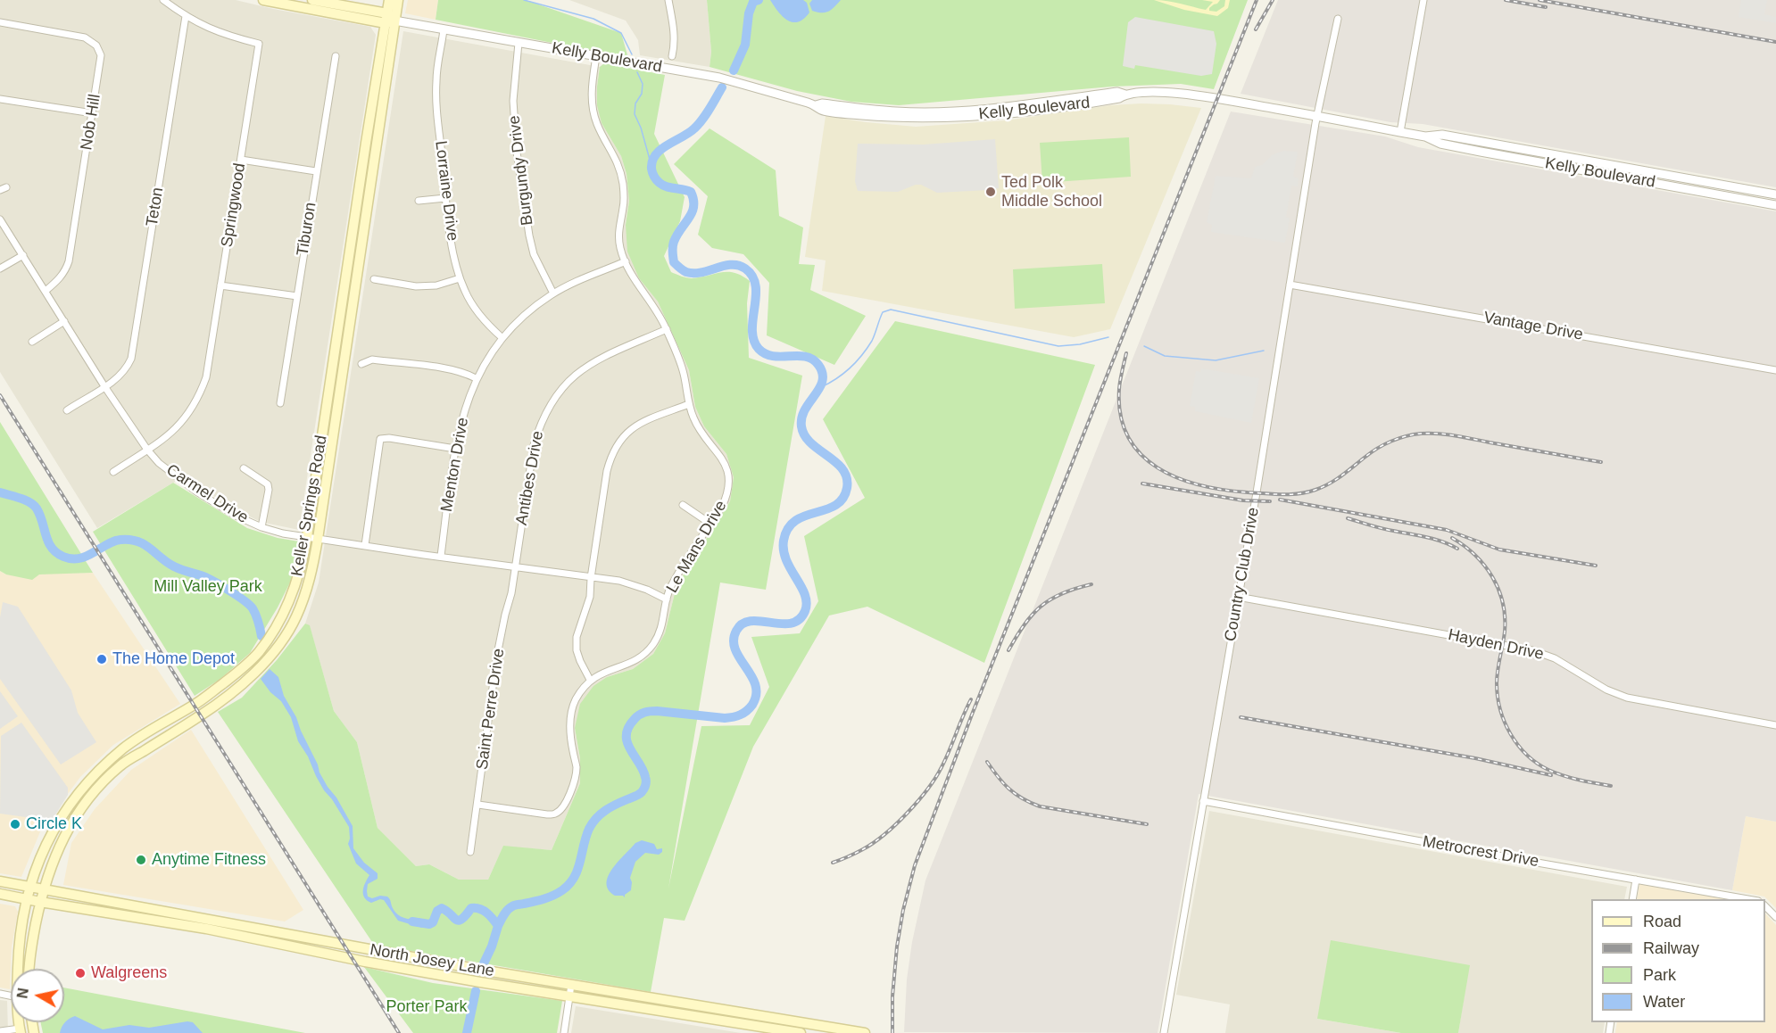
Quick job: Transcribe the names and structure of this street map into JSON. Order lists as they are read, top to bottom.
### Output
{
  "streets": {
    "main road": ["Kelly Boulevard", "Keller Springs Road", "North Josey Lane"],
    "street": [
      "Nob Hill",
      "Burgundy Drive",
      "Lorraine Drive",
      "Springwood",
      "Teton",
      "Tiburon",
      "Vantage Drive",
      "Menton Drive",
      "Antibes Drive",
      "Carmel Drive",
      "Le Mans Drive",
      "Country Club Drive",
      "Hayden Drive",
      "Saint Perre Drive",
      "Metrocrest Drive"
    ]
  },
  "crossings": [
    ["Kelly Boulevard", "Burgundy Drive"],
    ["Kelly Boulevard", "Lorraine Drive"],
    ["Kelly Boulevard", "Keller Springs Road"],
    ["Kelly Boulevard", "Le Mans Drive"],
    ["Kelly Boulevard", "Country Club Drive"],
    ["Nob Hill", "Carmel Drive"],
    ["Burgundy Drive", "Menton Drive"],
    ["Lorraine Drive", "Menton Drive"],
    ["Springwood", "Teton"],
    ["Springwood", "Carmel Drive"],
    ["Teton", "Carmel Drive"],
    ["Vantage Drive", "Country Club Drive"],
    ["Menton Drive", "Carmel Drive"],
    ["Menton Drive", "Le Mans Drive"],
    ["Antibes Drive", "Carmel Drive"],
    ["Antibes Drive", "Le Mans Drive"],
    ["Antibes Drive", "Saint Perre Drive"],
    ["Carmel Drive", "Keller Springs Road"],
    ["Carmel Drive", "Le Mans Drive"],
    ["Carmel Drive", "Saint Perre Drive"],
    ["Keller Springs Road", "North Josey Lane"],
    ["Le Mans Drive", "Saint Perre Drive"],
    ["Country Club Drive", "Hayden Drive"],
    ["Country Club Drive", "Metrocrest Drive"]
  ],
  "parks": ["Mill Valley Park", "Porter Park"],
  "places": [
    "Ted Polk Middle School",
    "The Home Depot",
    "Circle K",
    "Anytime Fitness",
    "Walgreens"
  ],
  "legend": [
    "Road",
    "Railway",
    "Park",
    "Water"
  ],
  "north": "left"
}
